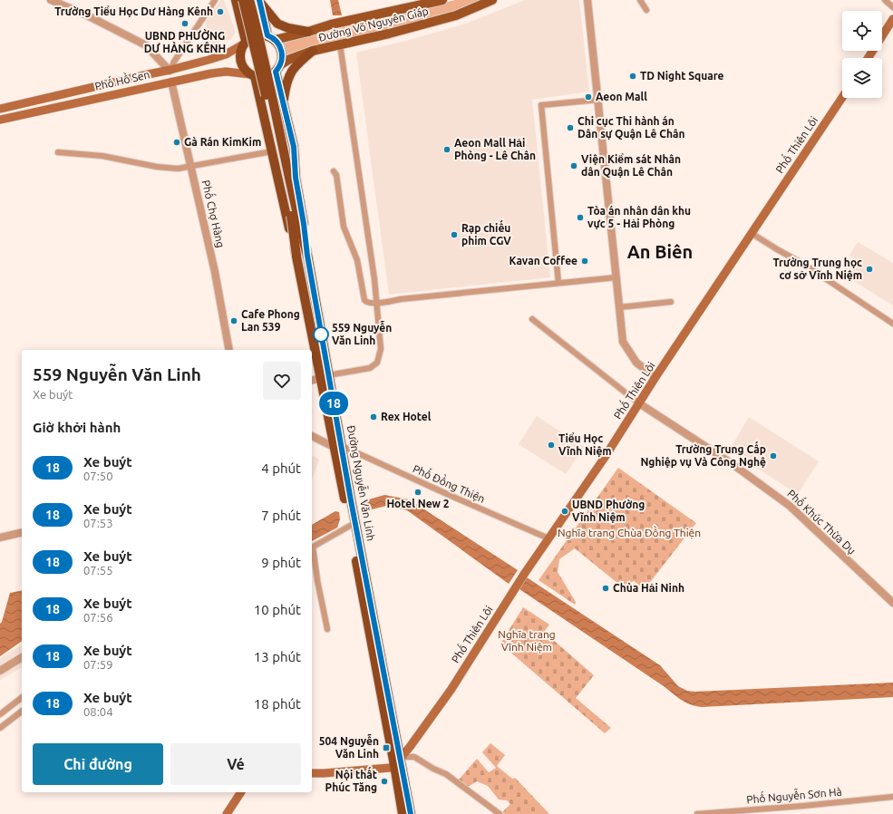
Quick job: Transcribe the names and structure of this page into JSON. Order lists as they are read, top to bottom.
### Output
{
  "streets": {
    "highway": ["Đường Nguyễn Văn Linh"],
    "main road": ["Đường Võ Nguyên Giáp", "Phố Hồ Sen", "Phố Thiên Lôi"],
    "street": [
      "Phố Chợ Hàng",
      "Phố Đồng Thiện",
      "Phố Khúc Thừa Dụ",
      "Phố Nguyễn Sơn Hà"
    ]
  },
  "crossings": [
    ["Đường Võ Nguyên Giáp", "Phố Hồ Sen"],
    ["Đường Võ Nguyên Giáp", "Đường Nguyễn Văn Linh"],
    ["Phố Hồ Sen", "Phố Chợ Hàng"],
    ["Phố Hồ Sen", "Đường Nguyễn Văn Linh"],
    ["Phố Thiên Lôi", "Đường Nguyễn Văn Linh"],
    ["Phố Thiên Lôi", "Phố Đồng Thiện"],
    ["Phố Thiên Lôi", "Phố Khúc Thừa Dụ"],
    ["Đường Nguyễn Văn Linh", "Phố Đồng Thiện"]
  ],
  "districts": ["An Biên"],
  "parks": ["Nghĩa trang Chùa Đồng Thiện", "Nghĩa trang Vĩnh Niệm"],
  "places": {
    "other": [
      "Trường Tiểu Học Dư Hàng Kênh",
      "UBND PHƯỜNG DƯ HÀNG KÊNH",
      "TD Night Square",
      "Aeon Mall",
      "Chi cục Thi hành án Dân sự Quận Lê Chân",
      "Gà Rán KimKim",
      "Aeon Mall Hải Phòng - Lê Chân",
      "Viện Kiểm sát Nhân dân Quận Lê Chân",
      "Tòa án nhân dân khu vực 5 - Hải Phòng",
      "Rạp chiếu phim CGV",
      "Kavan Coffee",
      "Trường Trung học cơ sở Vĩnh Niệm",
      "Cafe Phong Lan 539",
      "559 Nguyễn Văn Linh",
      "Rex Hotel",
      "Tiểu Học Vĩnh Niệm",
      "Trường Trung Cấp Nghiệp vụ Và Công Nghệ",
      "Hotel New 2",
      "UBND Phường Vĩnh Niệm",
      "Chùa Hải Ninh",
      "Nội thất Phúc Tăng"
    ],
    "transit": ["504 Nguyễn Văn Linh"]
  },
  "lines": ["bus line 18"],
  "page": {
    "on_map": "18",
    "heading": [
      ["559 Nguyễn Văn Linh", "Xe buýt"],
      "Giờ khởi hành"
    ],
    "list": [
      {
        "mark": "18",
        "name": "Xe buýt",
        "note": "07:50",
        "value": "4 phút"
      },
      {
        "mark": "18",
        "name": "Xe buýt",
        "note": "07:53",
        "value": "7 phút"
      },
      {
        "mark": "18",
        "name": "Xe buýt",
        "note": "07:55",
        "value": "9 phút"
      },
      {
        "mark": "18",
        "name": "Xe buýt",
        "note": "07:56",
        "value": "10 phút"
      },
      {
        "mark": "18",
        "name": "Xe buýt",
        "note": "07:59",
        "value": "13 phút"
      },
      {
        "mark": "18",
        "name": "Xe buýt",
        "note": "08:04",
        "value": "18 phút"
      }
    ],
    "buttons": ["Chỉ đường", "Vé"]
  }
}
